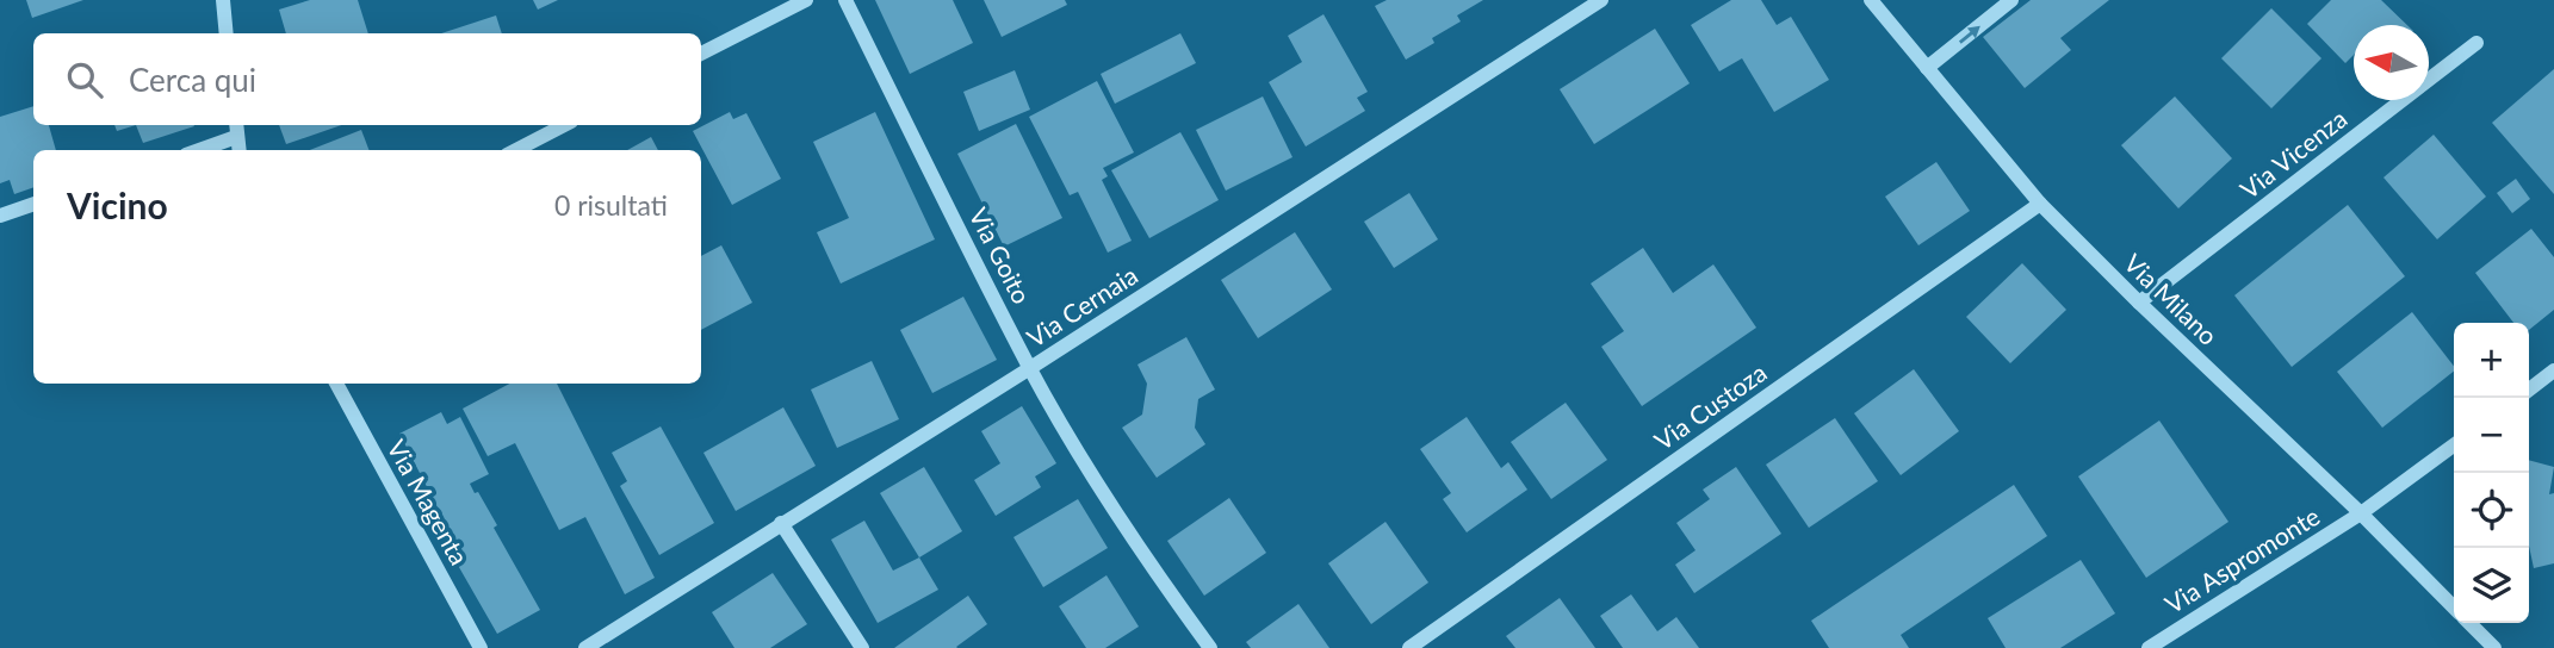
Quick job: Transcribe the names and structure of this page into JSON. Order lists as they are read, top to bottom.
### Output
{
  "streets": {
    "street": [
      "Via Vicenza",
      "Via Goito",
      "Via Milano",
      "Via Cernaia",
      "Via Custoza",
      "Via Magenta",
      "Via Aspromonte"
    ]
  },
  "crossings": [
    ["Via Vicenza", "Via Milano"],
    ["Via Goito", "Via Cernaia"],
    ["Via Milano", "Via Custoza"],
    ["Via Milano", "Via Aspromonte"]
  ],
  "north": "left",
  "page": {
    "search": "Cerca qui",
    "heading": ["Vicino", "0 risultati"],
    "map_buttons": ["+", "−"]
  }
}
